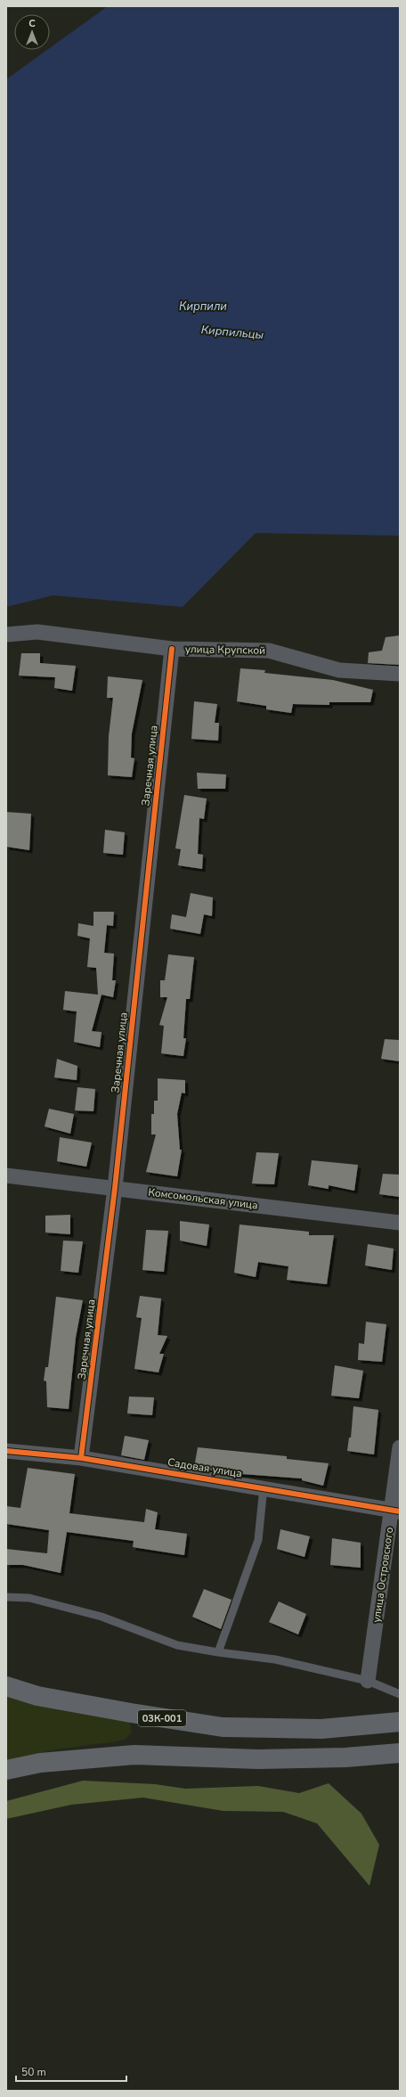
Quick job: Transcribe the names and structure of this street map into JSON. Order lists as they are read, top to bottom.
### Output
{
  "streets": {
    "main road": ["03К-001"],
    "street": [
      "улица Крупской",
      "Заречная улица",
      "Комсомольская улица",
      "Садовая улица",
      "улица Островского"
    ]
  },
  "crossings": [
    ["улица Крупской", "Заречная улица"],
    ["Заречная улица", "Комсомольская улица"],
    ["Заречная улица", "Садовая улица"],
    ["Садовая улица", "улица Островского"]
  ],
  "water": ["Кирпили", "Кирпильцы"],
  "scale_bar": "50 m",
  "north": "top"
}
